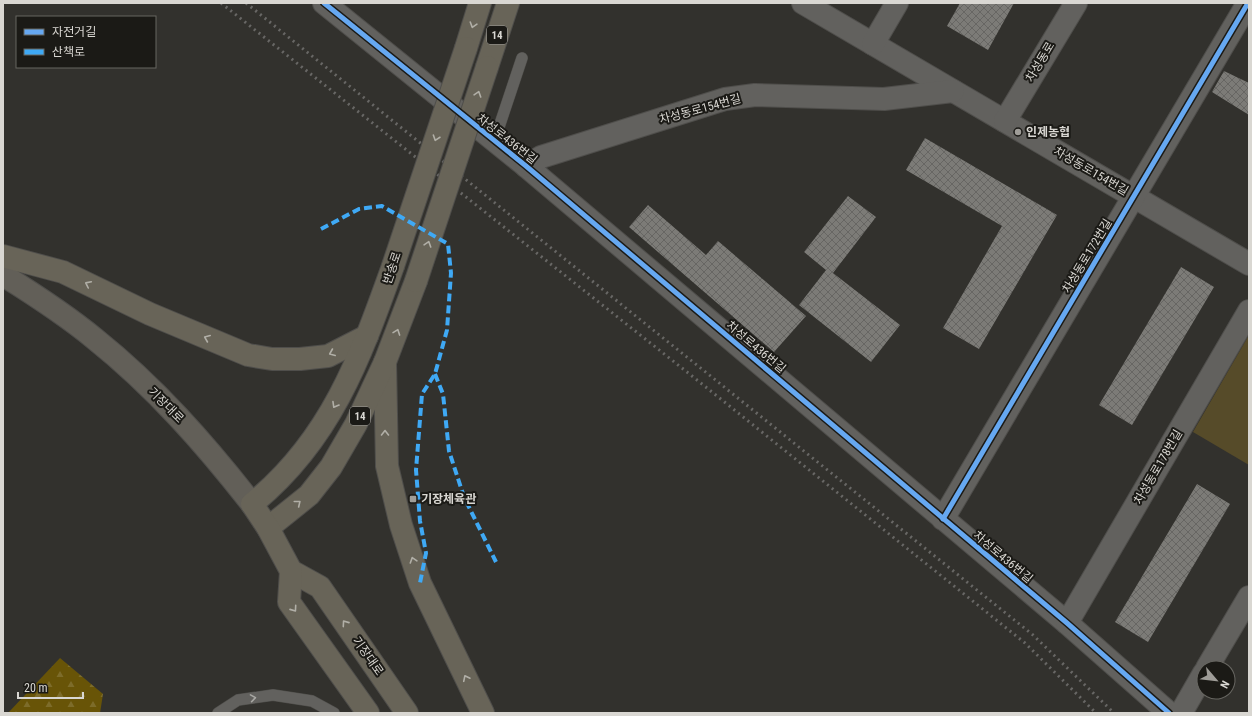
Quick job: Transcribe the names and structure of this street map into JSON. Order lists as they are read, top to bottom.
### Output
{
  "streets": {
    "main road": ["14", "반송로", "기장대로"],
    "street": [
      "차성동로",
      "차성동로154번길",
      "차성로436번길",
      "차성동로172번길",
      "차성동로178번길"
    ]
  },
  "crossings": [
    ["14", "기장대로"],
    ["차성동로", "차성동로154번길"],
    ["차성동로154번길", "차성로436번길"],
    ["차성동로154번길", "차성동로172번길"],
    ["차성로436번길", "차성동로172번길"],
    ["차성로436번길", "차성동로178번길"],
    ["반송로", "기장대로"]
  ],
  "places": {
    "other": ["인제농협"],
    "transit": ["기장체육관"]
  },
  "legend": ["자전거길", "산책로"],
  "scale_bar": "20 m",
  "north": "bottom right"
}
